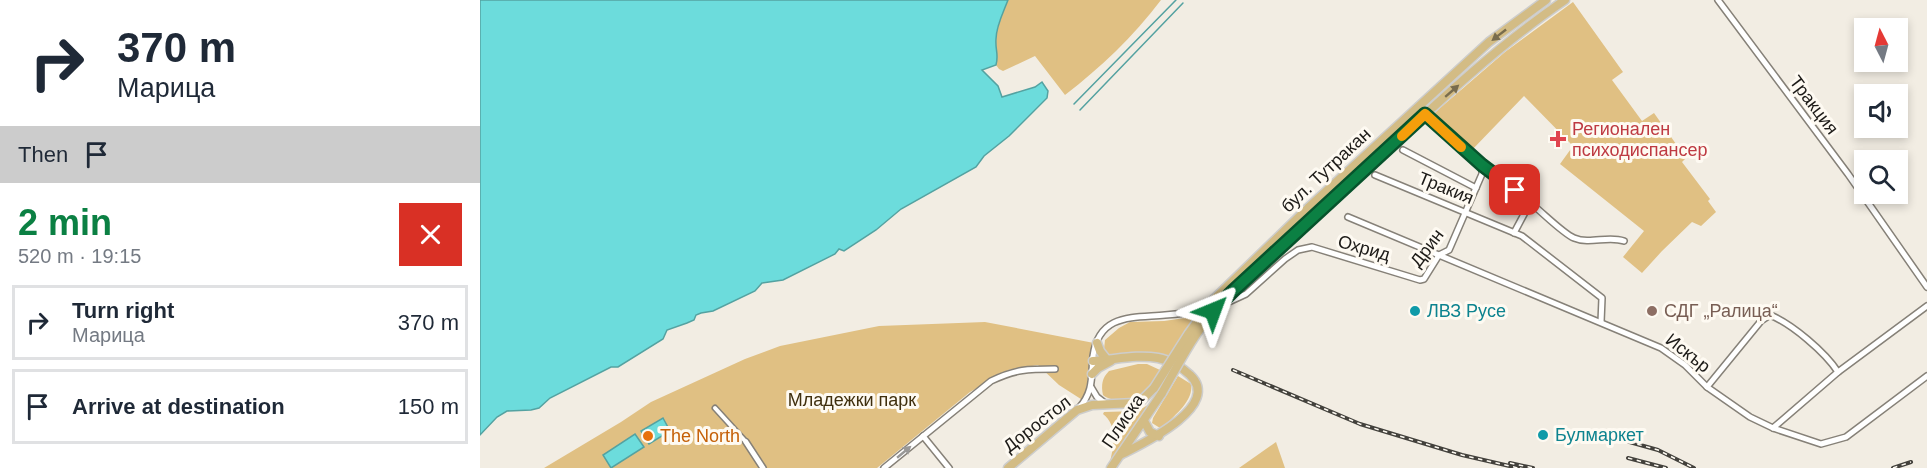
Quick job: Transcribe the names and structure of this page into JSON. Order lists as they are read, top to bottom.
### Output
{
  "streets": {
    "main road": ["бул. Тутракан", "Плиска", "Доростол"],
    "street": [
      "Тракция",
      "Тракия",
      "Охрид",
      "Дрин",
      "Искър"
    ]
  },
  "crossings": [
    ["бул. Тутракан", "Плиска"],
    ["бул. Тутракан", "Доростол"],
    ["Тракия", "Дрин"],
    ["Тракия", "Искър"],
    ["Охрид", "Дрин"],
    ["Дрин", "Искър"],
    ["Плиска", "Доростол"]
  ],
  "parks": ["Младежки парк"],
  "places": {
    "health": ["Регионален психодиспансер"],
    "other": [
      "ЛВЗ Русе",
      "СДГ „Ралица“",
      "Булмаркет",
      "The North"
    ]
  },
  "north": "top",
  "page": {
    "turn": ["370 m", "Марица"],
    "then": "Then",
    "heading": ["2 min", "520 m · 19:15"],
    "list": [
      {
        "name": "Turn right",
        "note": "Марица",
        "value": "370 m"
      },
      {
        "name": "Arrive at destination",
        "value": "150 m"
      }
    ]
  }
}
